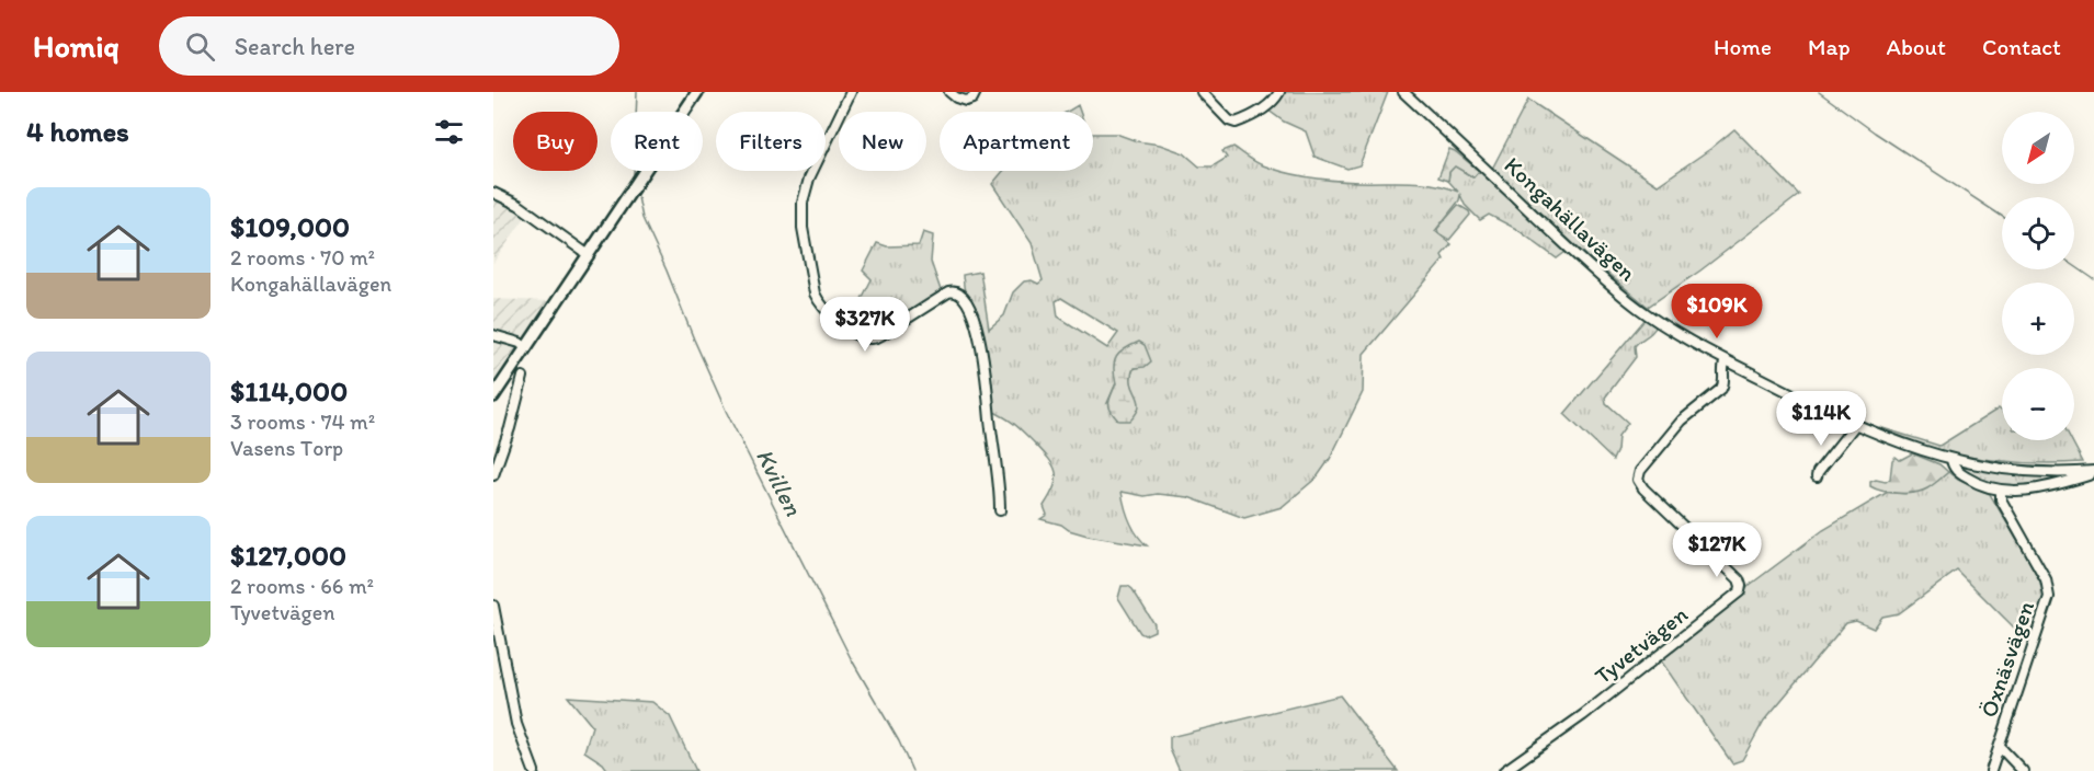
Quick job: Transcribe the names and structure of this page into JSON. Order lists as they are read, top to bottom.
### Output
{
  "streets": {
    "street": ["Kongahällavägen", "Tyvetvägen", "Öxnäsvägen"]
  },
  "crossings": [
    ["Kongahällavägen", "Tyvetvägen"]
  ],
  "water": ["Kvillen"],
  "north": "bottom left",
  "page": {
    "header": "Homiq",
    "search": "Search here",
    "nav": [
      "Home",
      "Map",
      "About",
      "Contact"
    ],
    "heading": "4 homes",
    "map_buttons": ["+", "−"],
    "chip": [
      "Buy",
      "Rent",
      "Filters",
      "New",
      "Apartment"
    ],
    "list": [
      {
        "name": "$109,000",
        "note": "2 rooms · 70 m² · Kongahällavägen"
      },
      {
        "name": "$114,000",
        "note": "3 rooms · 74 m² · Vasens Torp"
      },
      {
        "name": "$127,000",
        "note": "2 rooms · 66 m² · Tyvetvägen"
      }
    ],
    "price": [
      "$109K",
      "$327K",
      "$114K",
      "$127K"
    ]
  }
}
